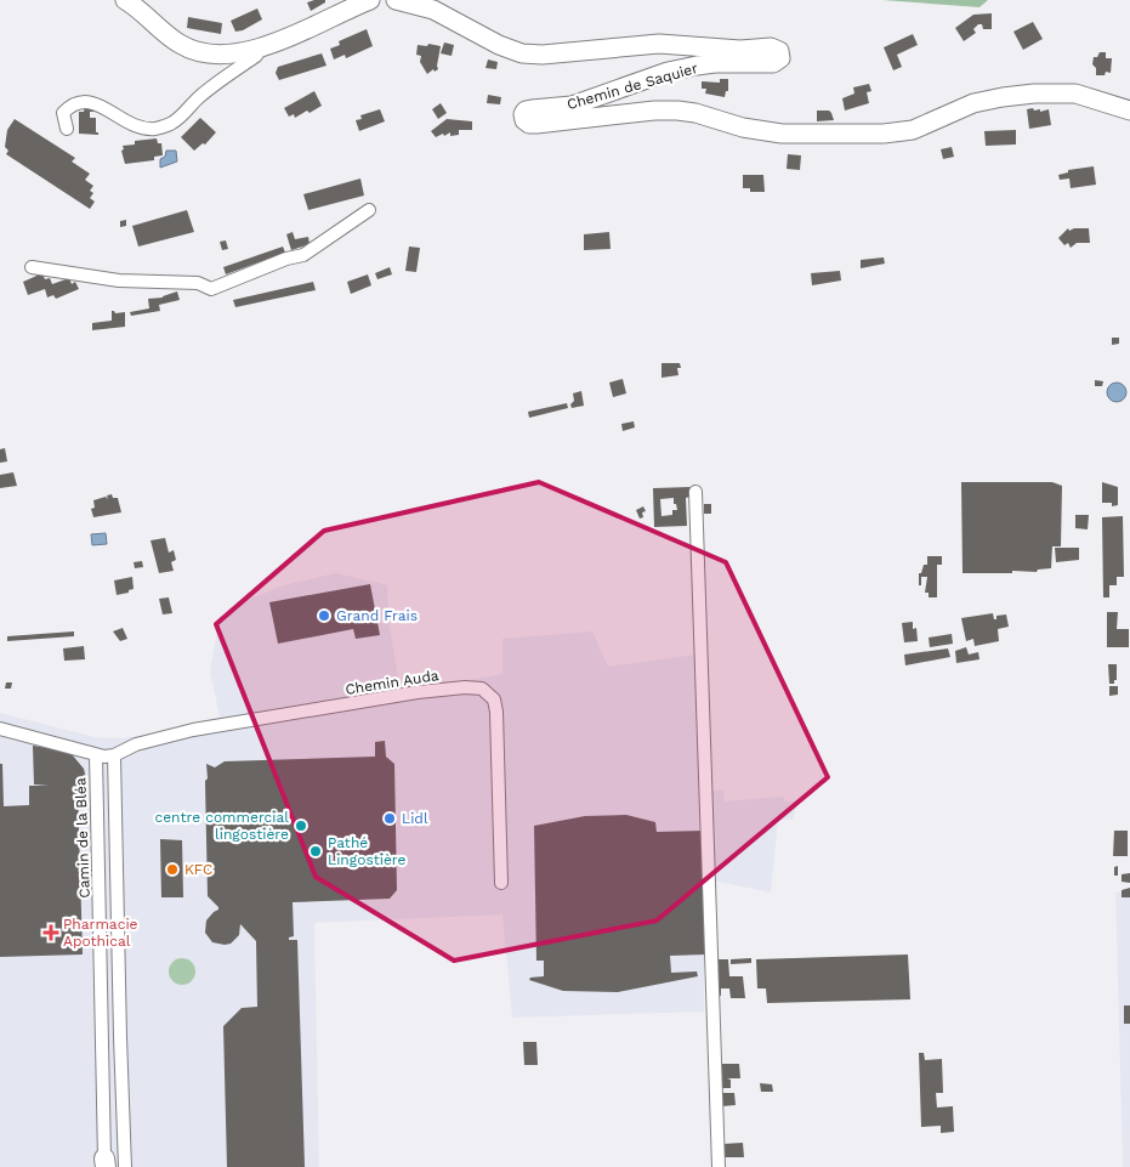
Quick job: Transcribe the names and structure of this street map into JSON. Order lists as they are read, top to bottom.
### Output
{
  "streets": {
    "street": ["Chemin de Saquier", "Chemin Auda", "Camin de la Bléa"]
  },
  "places": {
    "other": [
      "Grand Frais",
      "Lidl",
      "centre commercial lingostière",
      "Pathé Lingostière",
      "KFC"
    ],
    "health": ["Pharmacie Apothical"]
  }
}
